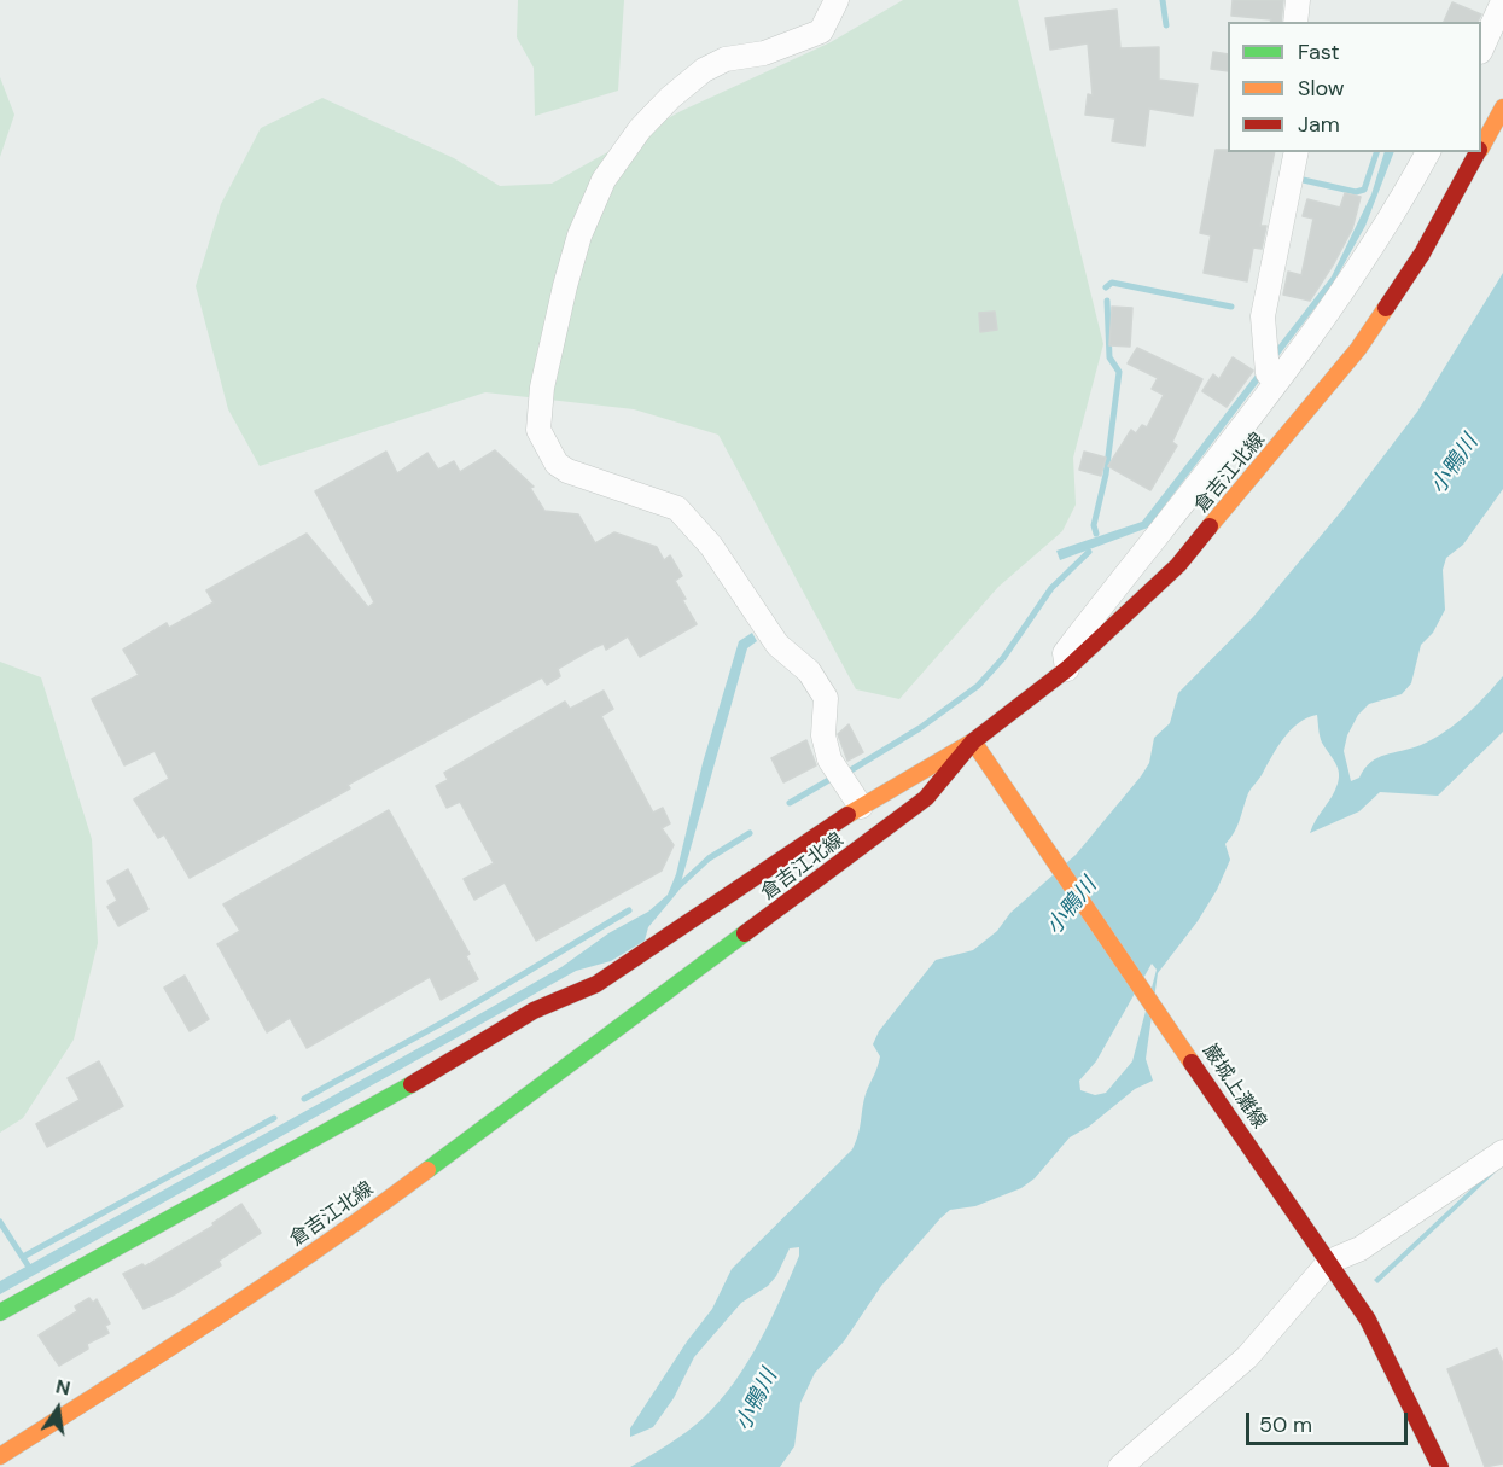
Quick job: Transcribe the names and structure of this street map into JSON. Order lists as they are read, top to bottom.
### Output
{
  "streets": {
    "main road": ["倉吉江北線", "巌城上灘線"]
  },
  "crossings": [
    ["倉吉江北線", "巌城上灘線"]
  ],
  "water": ["小鴨川"],
  "legend": ["Fast", "Slow", "Jam"],
  "scale_bar": "50 m",
  "north": "top"
}
